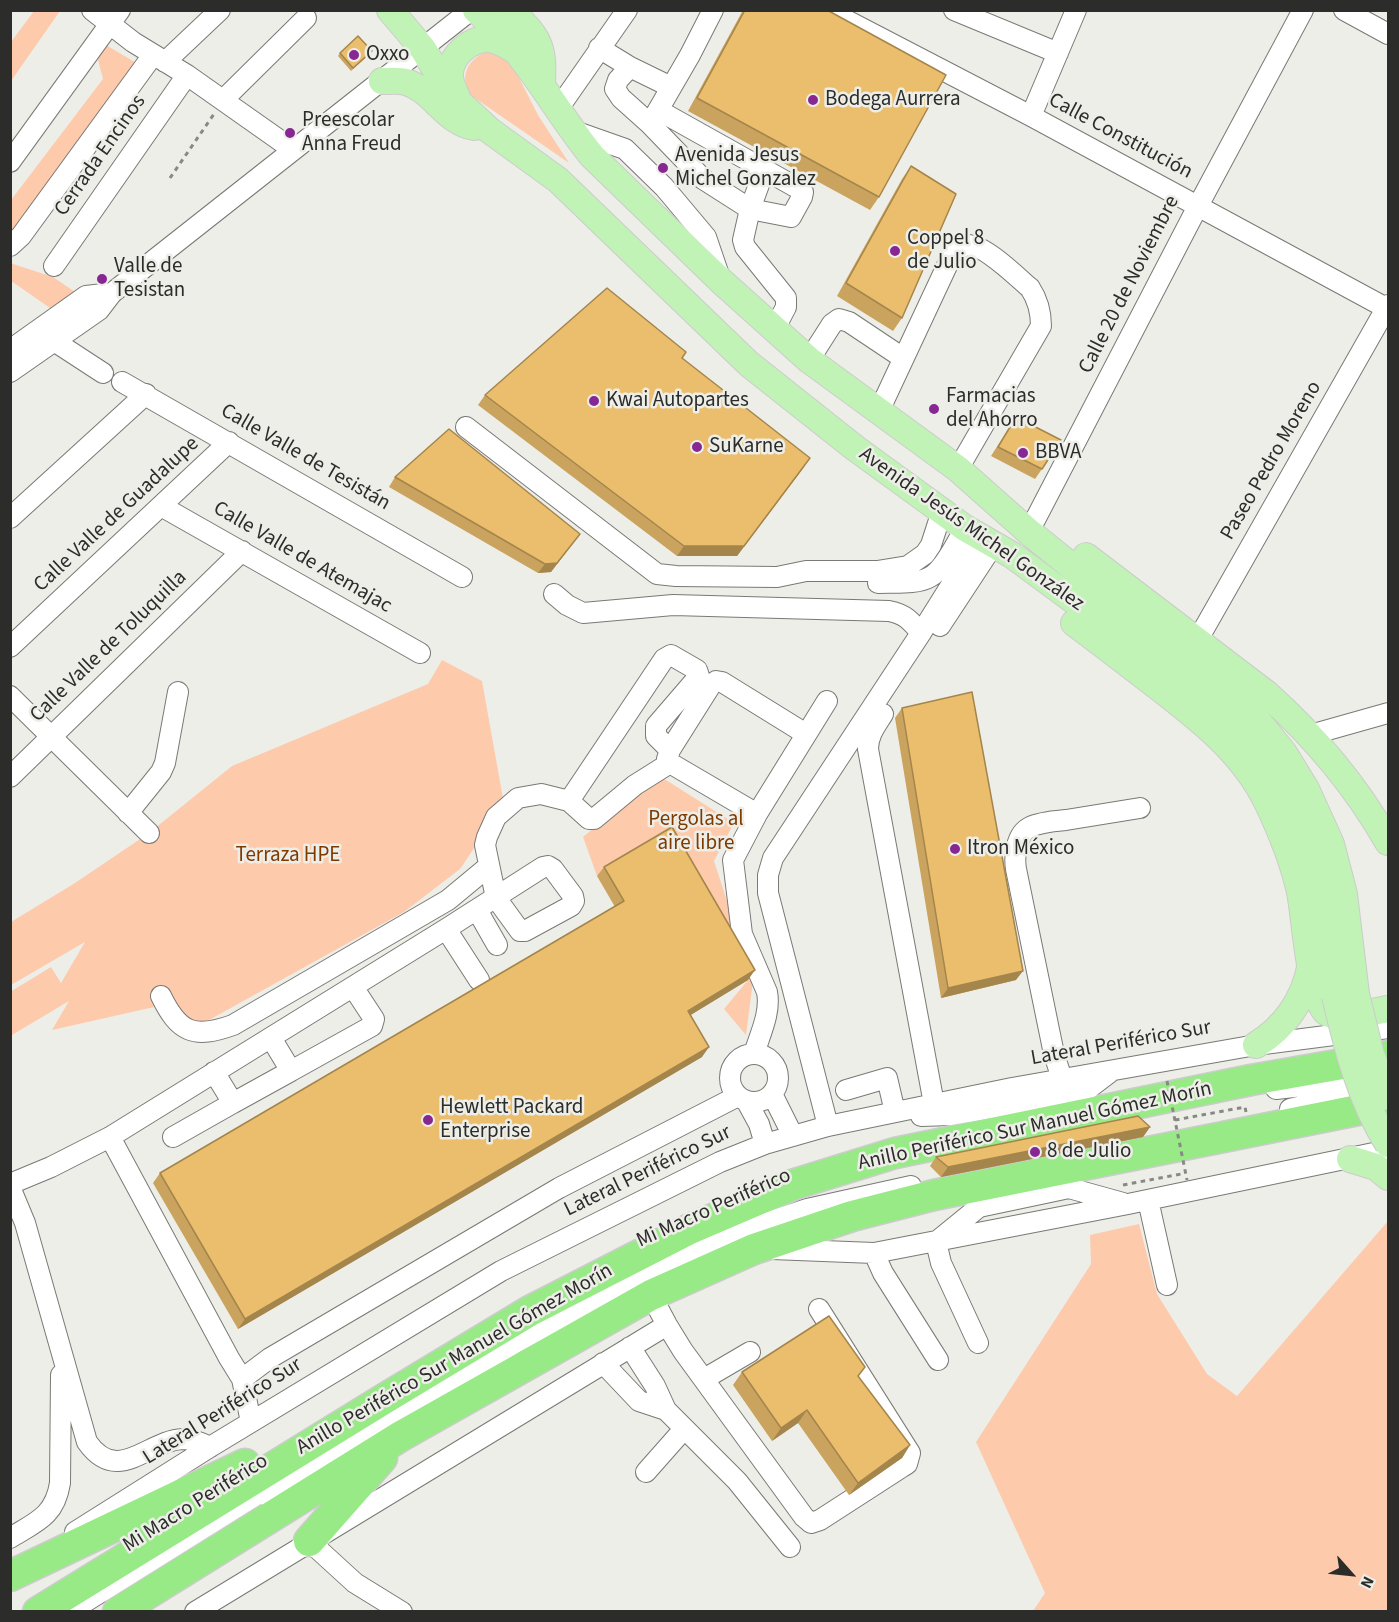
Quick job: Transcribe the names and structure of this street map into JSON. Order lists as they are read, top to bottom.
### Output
{
  "streets": {
    "highway": ["Anillo Periférico Sur Manuel Gómez Morín"],
    "main road": ["Avenida Jesús Michel González"],
    "street": [
      "Calle Constitución",
      "Cerrada Encinos",
      "Calle 20 de Noviembre",
      "Calle Valle de Tesistán",
      "Paseo Pedro Moreno",
      "Calle Valle de Guadalupe",
      "Calle Valle de Atemajac",
      "Calle Valle de Toluquilla",
      "Lateral Periférico Sur",
      "Mi Macro Periférico"
    ]
  },
  "crossings": [
    ["Calle Constitución", "Calle 20 de Noviembre"],
    ["Calle Constitución", "Paseo Pedro Moreno"],
    ["Calle Valle de Tesistán", "Calle Valle de Guadalupe"],
    ["Calle Valle de Guadalupe", "Calle Valle de Atemajac"],
    ["Calle Valle de Atemajac", "Calle Valle de Toluquilla"]
  ],
  "parks": ["Pergolas al aire libre", "Terraza HPE"],
  "places": [
    "Oxxo",
    "Bodega Aurrera",
    "Preescolar Anna Freud",
    "Avenida Jesus Michel Gonzalez",
    "Coppel 8 de Julio",
    "Valle de Tesistan",
    "Kwai Autopartes",
    "Farmacias del Ahorro",
    "SuKarne",
    "BBVA",
    "Itron México",
    "Hewlett Packard Enterprise",
    "8 de Julio"
  ],
  "north": "bottom right"
}
